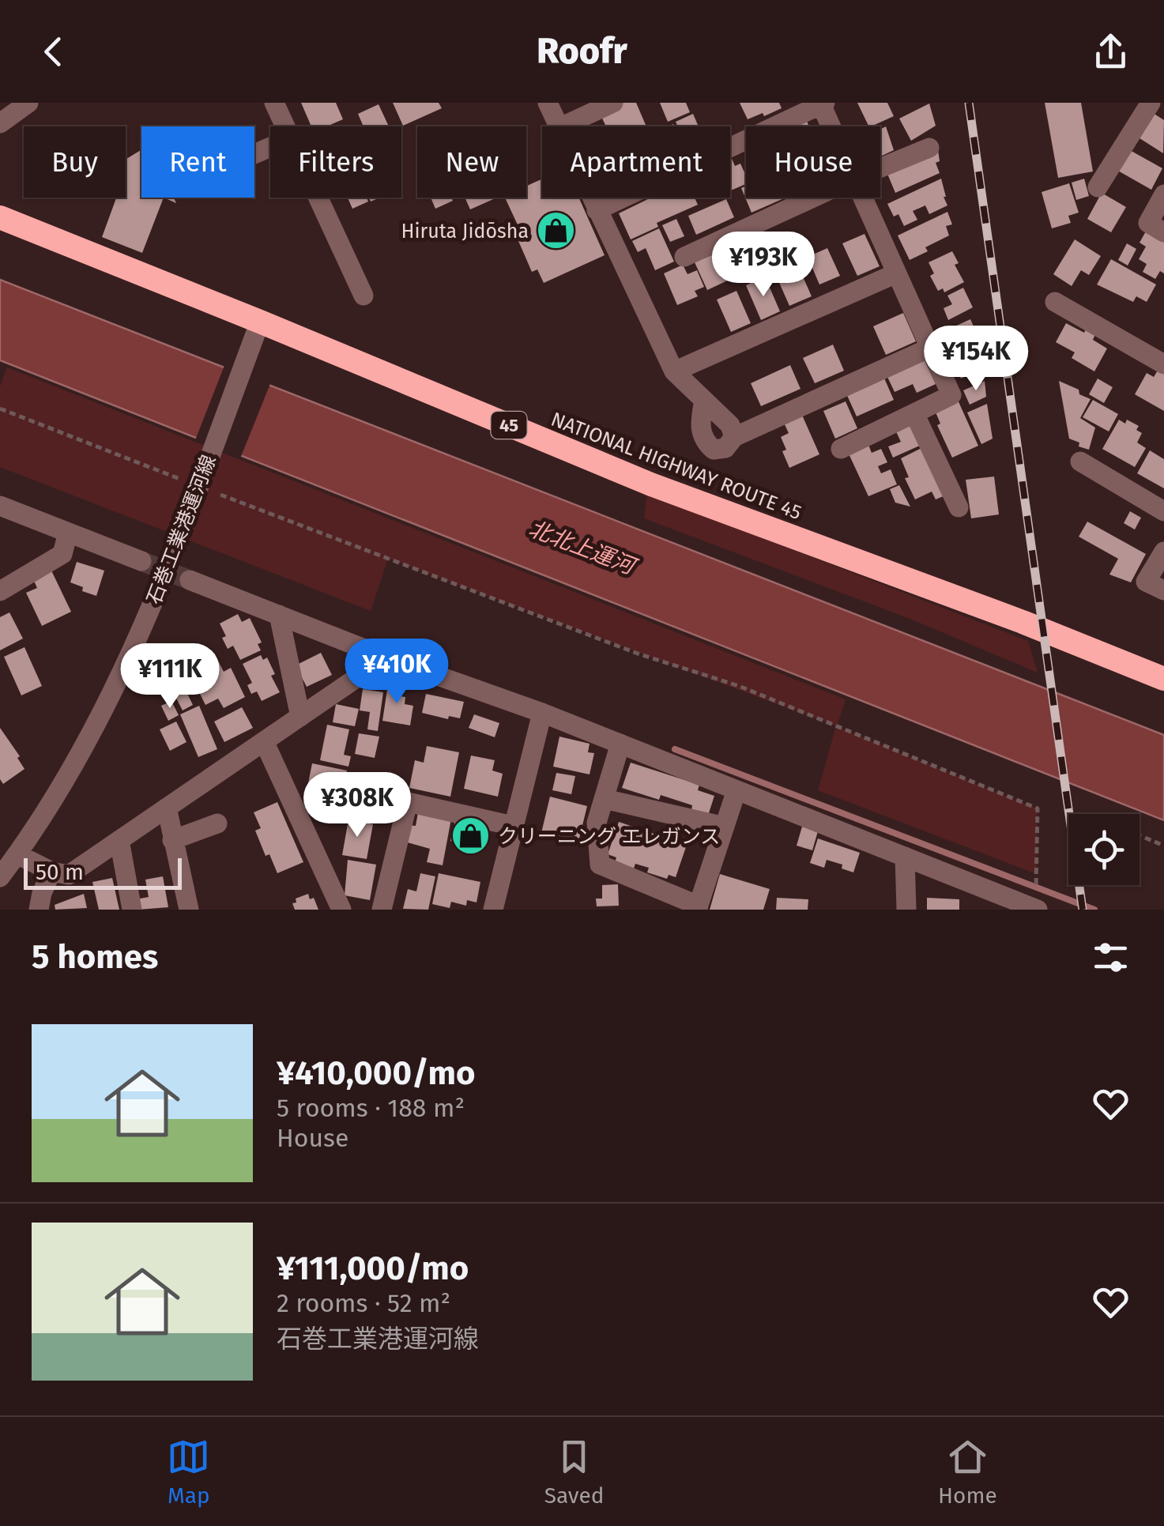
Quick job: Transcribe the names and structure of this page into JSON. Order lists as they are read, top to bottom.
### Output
{
  "streets": {
    "highway": ["45", "NATIONAL HIGHWAY ROUTE 45"],
    "street": ["石巻工業港運河線"]
  },
  "crossings": [
    ["NATIONAL HIGHWAY ROUTE 45", "石巻工業港運河線"]
  ],
  "water": ["北北上運河"],
  "places": {
    "shop": ["Hiruta Jidōsha", "クリーニング エレガンス"]
  },
  "scale_bar": "50 m",
  "page": {
    "header": "Roofr",
    "chip": [
      "Buy",
      "Rent",
      "Filters",
      "New",
      "Apartment",
      "House"
    ],
    "price": [
      "¥193K",
      "¥154K",
      "¥410K",
      "¥111K",
      "¥308K"
    ],
    "scale": "50 m",
    "heading": "5 homes",
    "list": [
      {
        "name": "¥410,000/mo",
        "note": "5 rooms · 188 m² · House"
      },
      {
        "name": "¥111,000/mo",
        "note": "2 rooms · 52 m² · 石巻工業港運河線"
      }
    ],
    "tabs": ["Map", "Saved", "Home"]
  }
}
